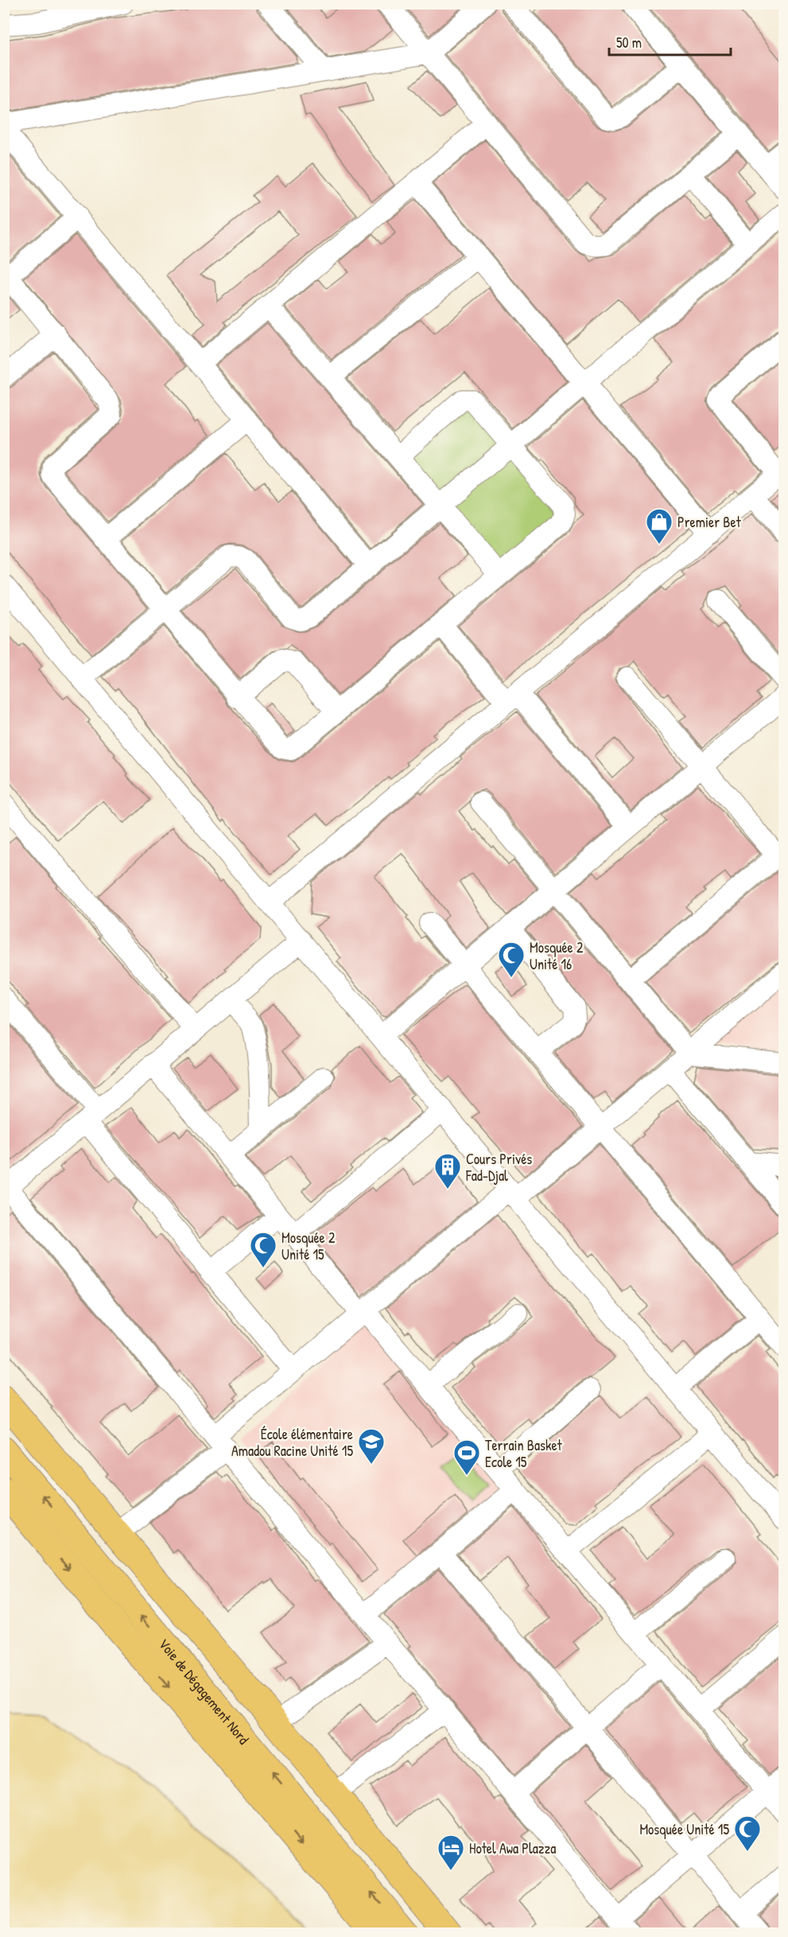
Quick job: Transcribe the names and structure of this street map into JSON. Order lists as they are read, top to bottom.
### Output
{
  "streets": {
    "main road": ["Voie de Dégagement Nord"]
  },
  "places": {
    "shop": ["Premier Bet"],
    "mosque": ["Mosquée 2 Unité 16", "Mosquée 2 Unité 15", "Mosquée Unité 15"],
    "building": ["Cours Privés Fad-Djal"],
    "school or university": ["École élémentaire Amadou Racine Unité 15"],
    "sports": ["Terrain Basket Ecole 15"],
    "hotel": ["Hotel Awa Plazza"]
  },
  "scale_bar": "50 m"
}
